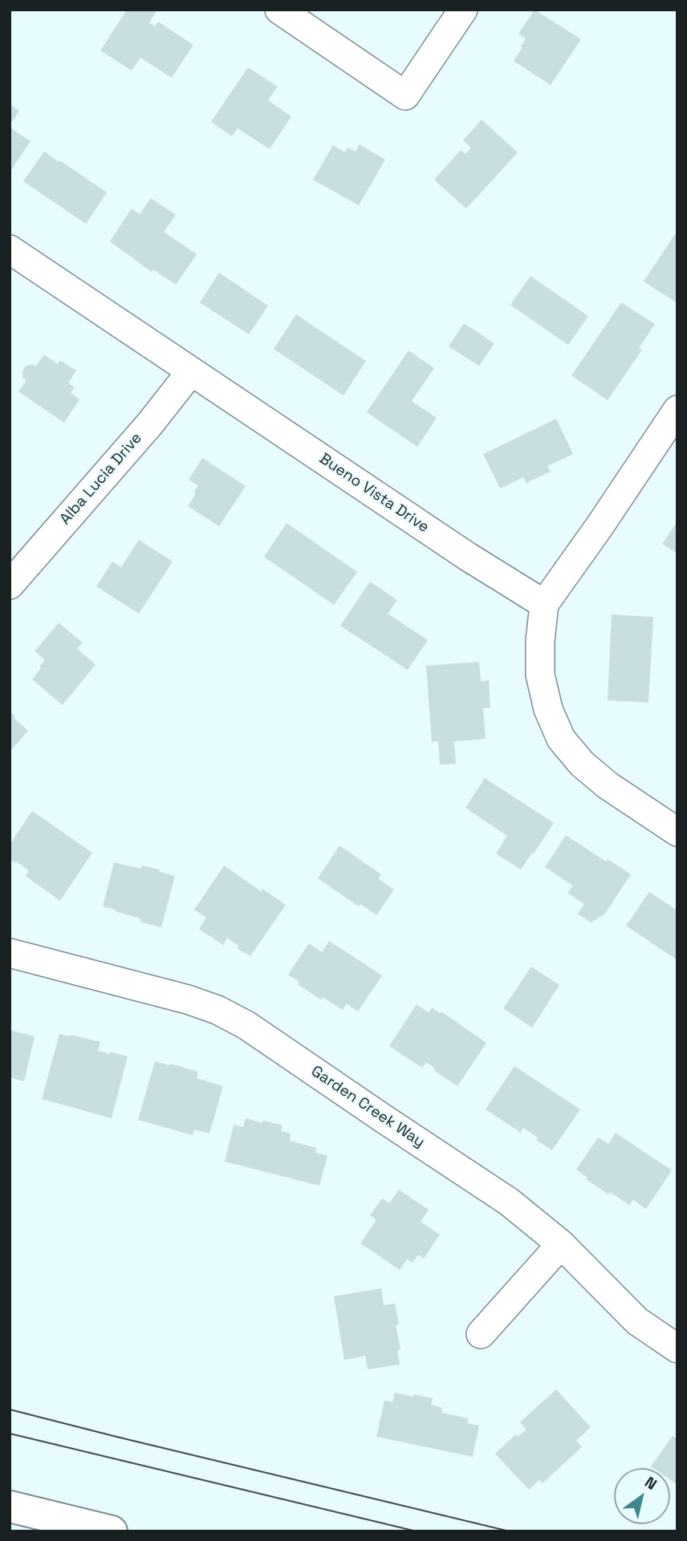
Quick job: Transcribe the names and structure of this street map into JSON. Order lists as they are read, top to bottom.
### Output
{
  "streets": {
    "street": ["Alba Lucia Drive", "Bueno Vista Drive", "Garden Creek Way"]
  },
  "crossings": [
    ["Alba Lucia Drive", "Bueno Vista Drive"]
  ],
  "north": "top right"
}
